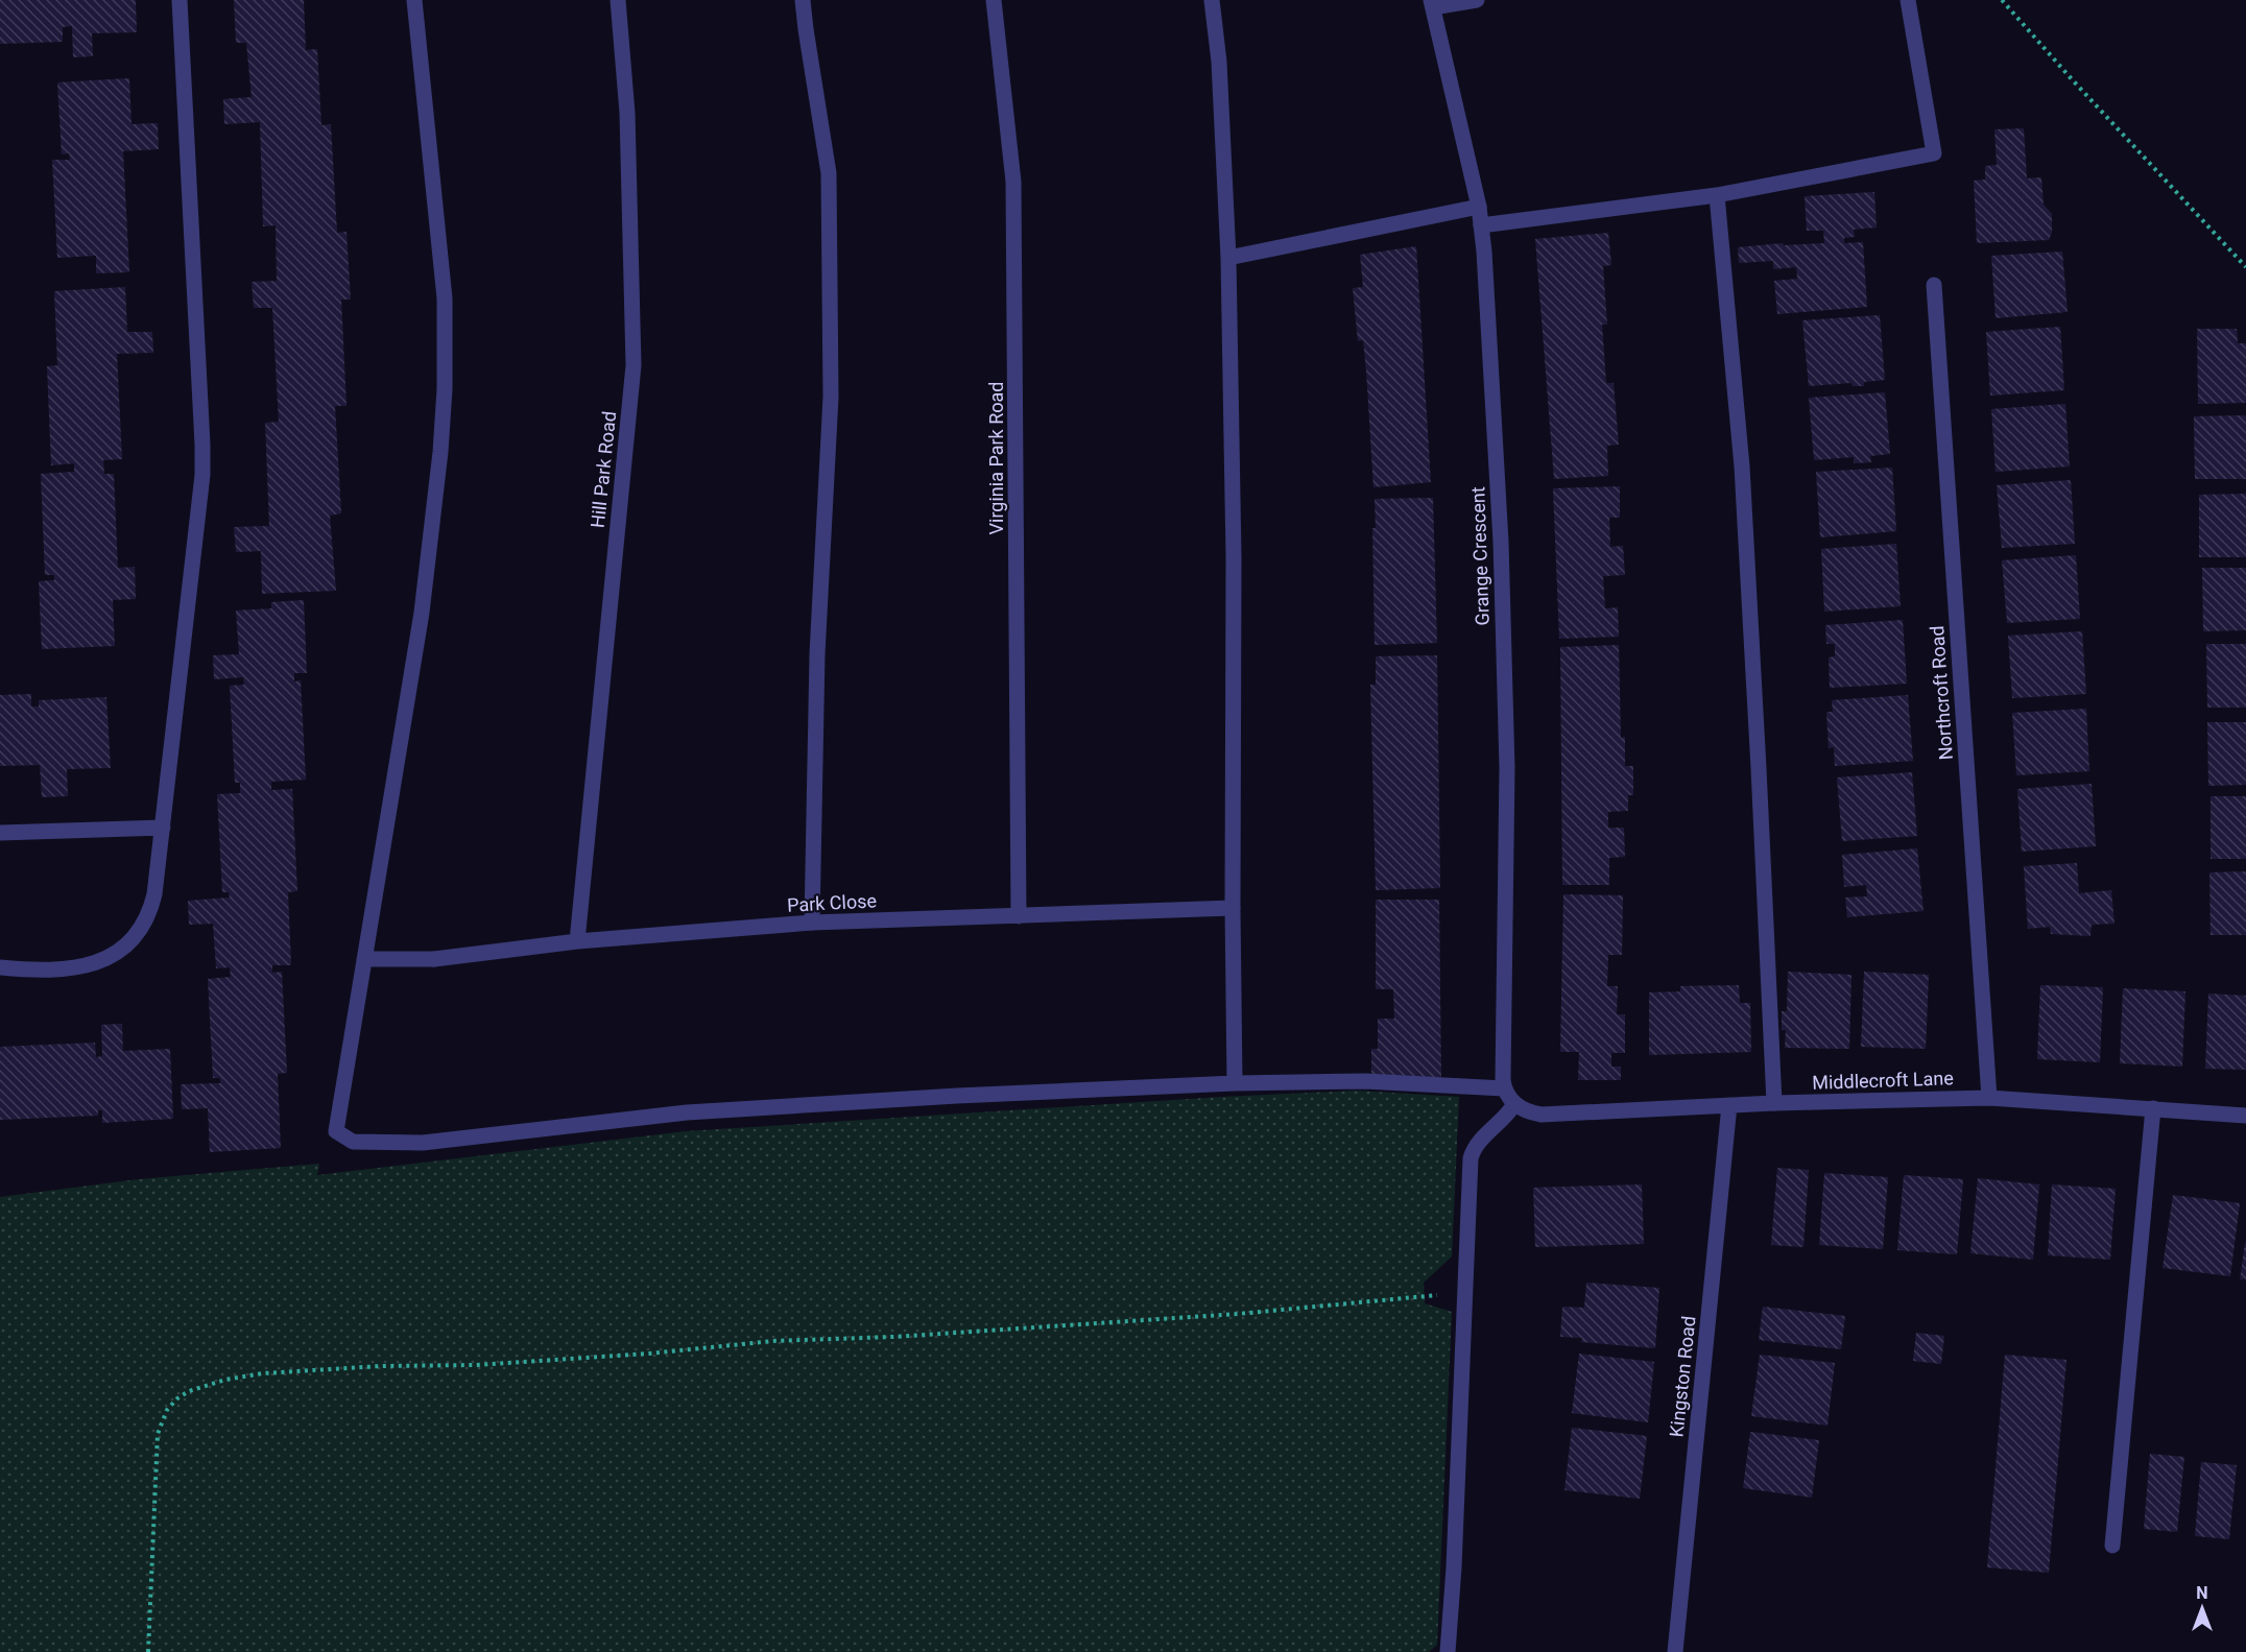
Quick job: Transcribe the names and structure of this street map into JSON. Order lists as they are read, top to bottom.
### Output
{
  "streets": {
    "street": [
      "Virginia Park Road",
      "Hill Park Road",
      "Grange Crescent",
      "Northcroft Road",
      "Park Close",
      "Middlecroft Lane",
      "Kingston Road"
    ]
  },
  "crossings": [
    ["Virginia Park Road", "Park Close"],
    ["Hill Park Road", "Park Close"],
    ["Northcroft Road", "Middlecroft Lane"],
    ["Middlecroft Lane", "Kingston Road"]
  ],
  "north": "top"
}
